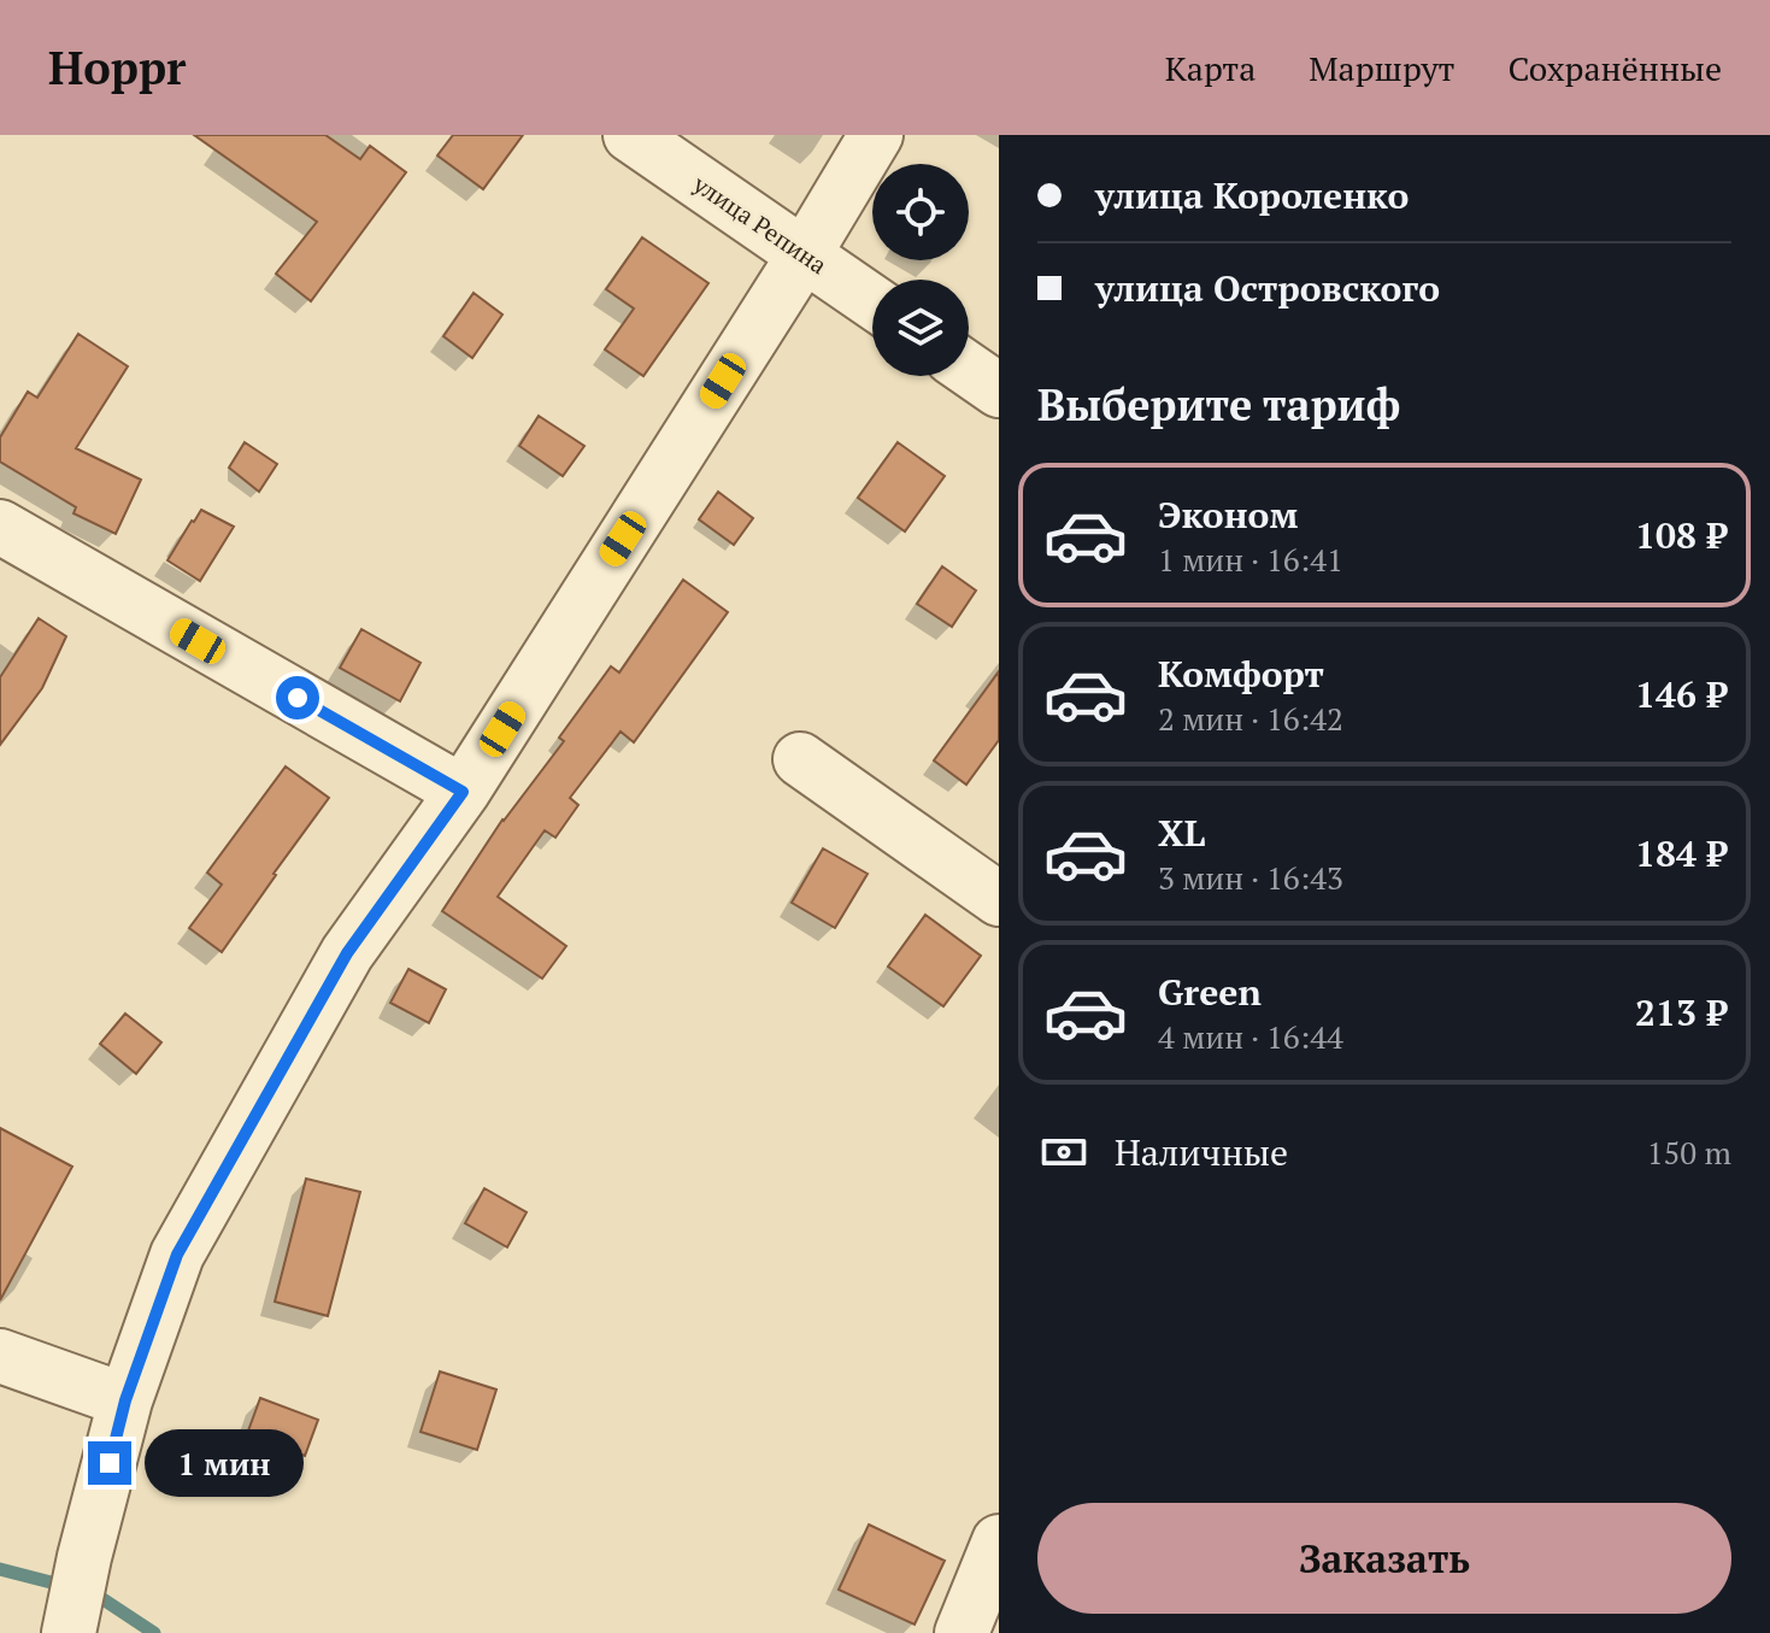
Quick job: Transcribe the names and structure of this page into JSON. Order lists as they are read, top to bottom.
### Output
{
  "streets": {
    "street": ["улица Репина"]
  },
  "page": {
    "header": "Hoppr",
    "nav": ["Карта", "Маршрут", "Сохранённые"],
    "banner": ["улица Короленко", "улица Островского"],
    "heading": "Выберите тариф",
    "list": [
      {
        "name": "Эконом",
        "note": "1 мин · 16:41",
        "value": "108 ₽"
      },
      {
        "name": "Комфорт",
        "note": "2 мин · 16:42",
        "value": "146 ₽"
      },
      {
        "name": "XL",
        "note": "3 мин · 16:43",
        "value": "184 ₽"
      },
      {
        "name": "Green",
        "note": "4 мин · 16:44",
        "value": "213 ₽"
      }
    ],
    "pay": ["Наличные", "150 m"],
    "bubble": "1 мин",
    "buttons": "Заказать"
  }
}
